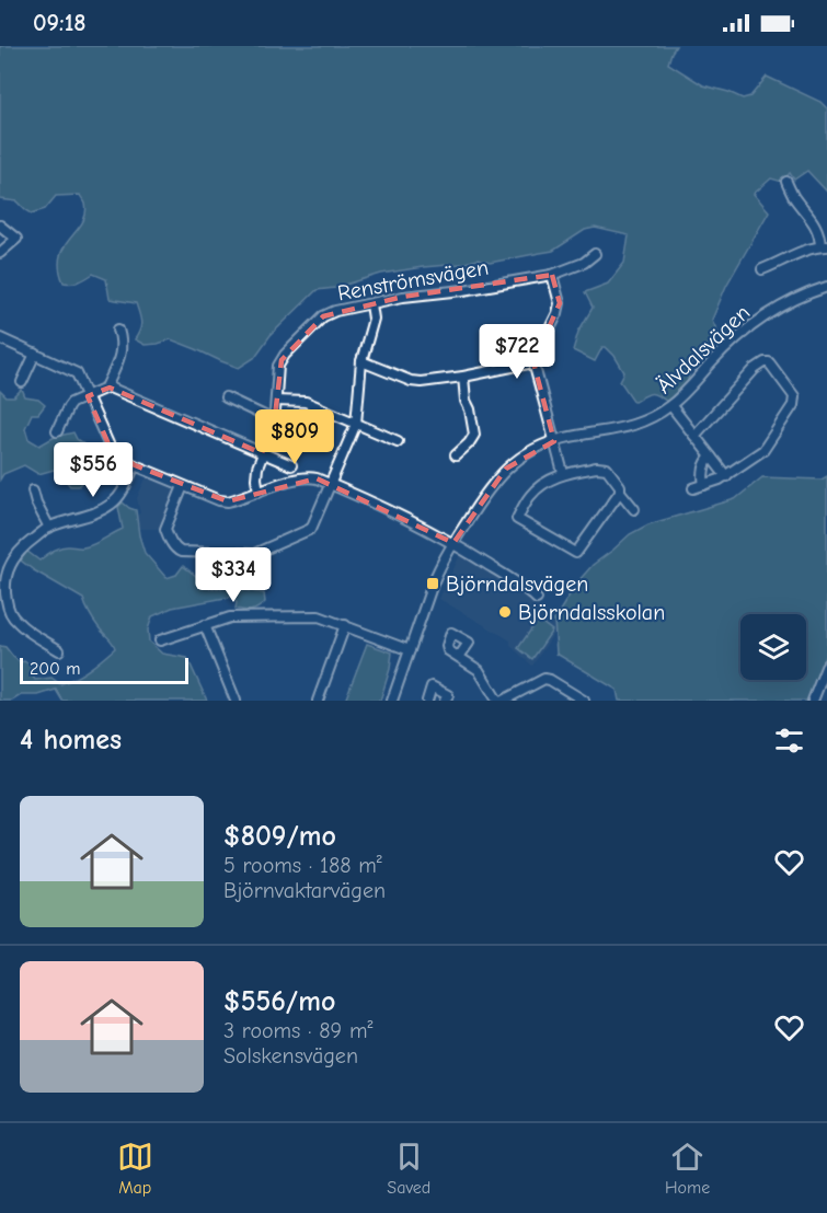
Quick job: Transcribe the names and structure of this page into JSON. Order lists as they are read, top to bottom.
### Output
{
  "streets": {
    "street": ["Renströmsvägen", "Älvdalsvägen"]
  },
  "places": {
    "transit": ["Björndalsvägen"],
    "other": ["Björndalsskolan"]
  },
  "scale_bar": "200 m",
  "page": {
    "status": "09:18",
    "price": [
      "$722",
      "$809",
      "$556",
      "$334"
    ],
    "scale": "200 m",
    "heading": "4 homes",
    "list": [
      {
        "name": "$809/mo",
        "note": "5 rooms · 188 m² · Björnvaktarvägen"
      },
      {
        "name": "$556/mo",
        "note": "3 rooms · 89 m² · Solskensvägen"
      }
    ],
    "tabs": ["Map", "Saved", "Home"]
  }
}
